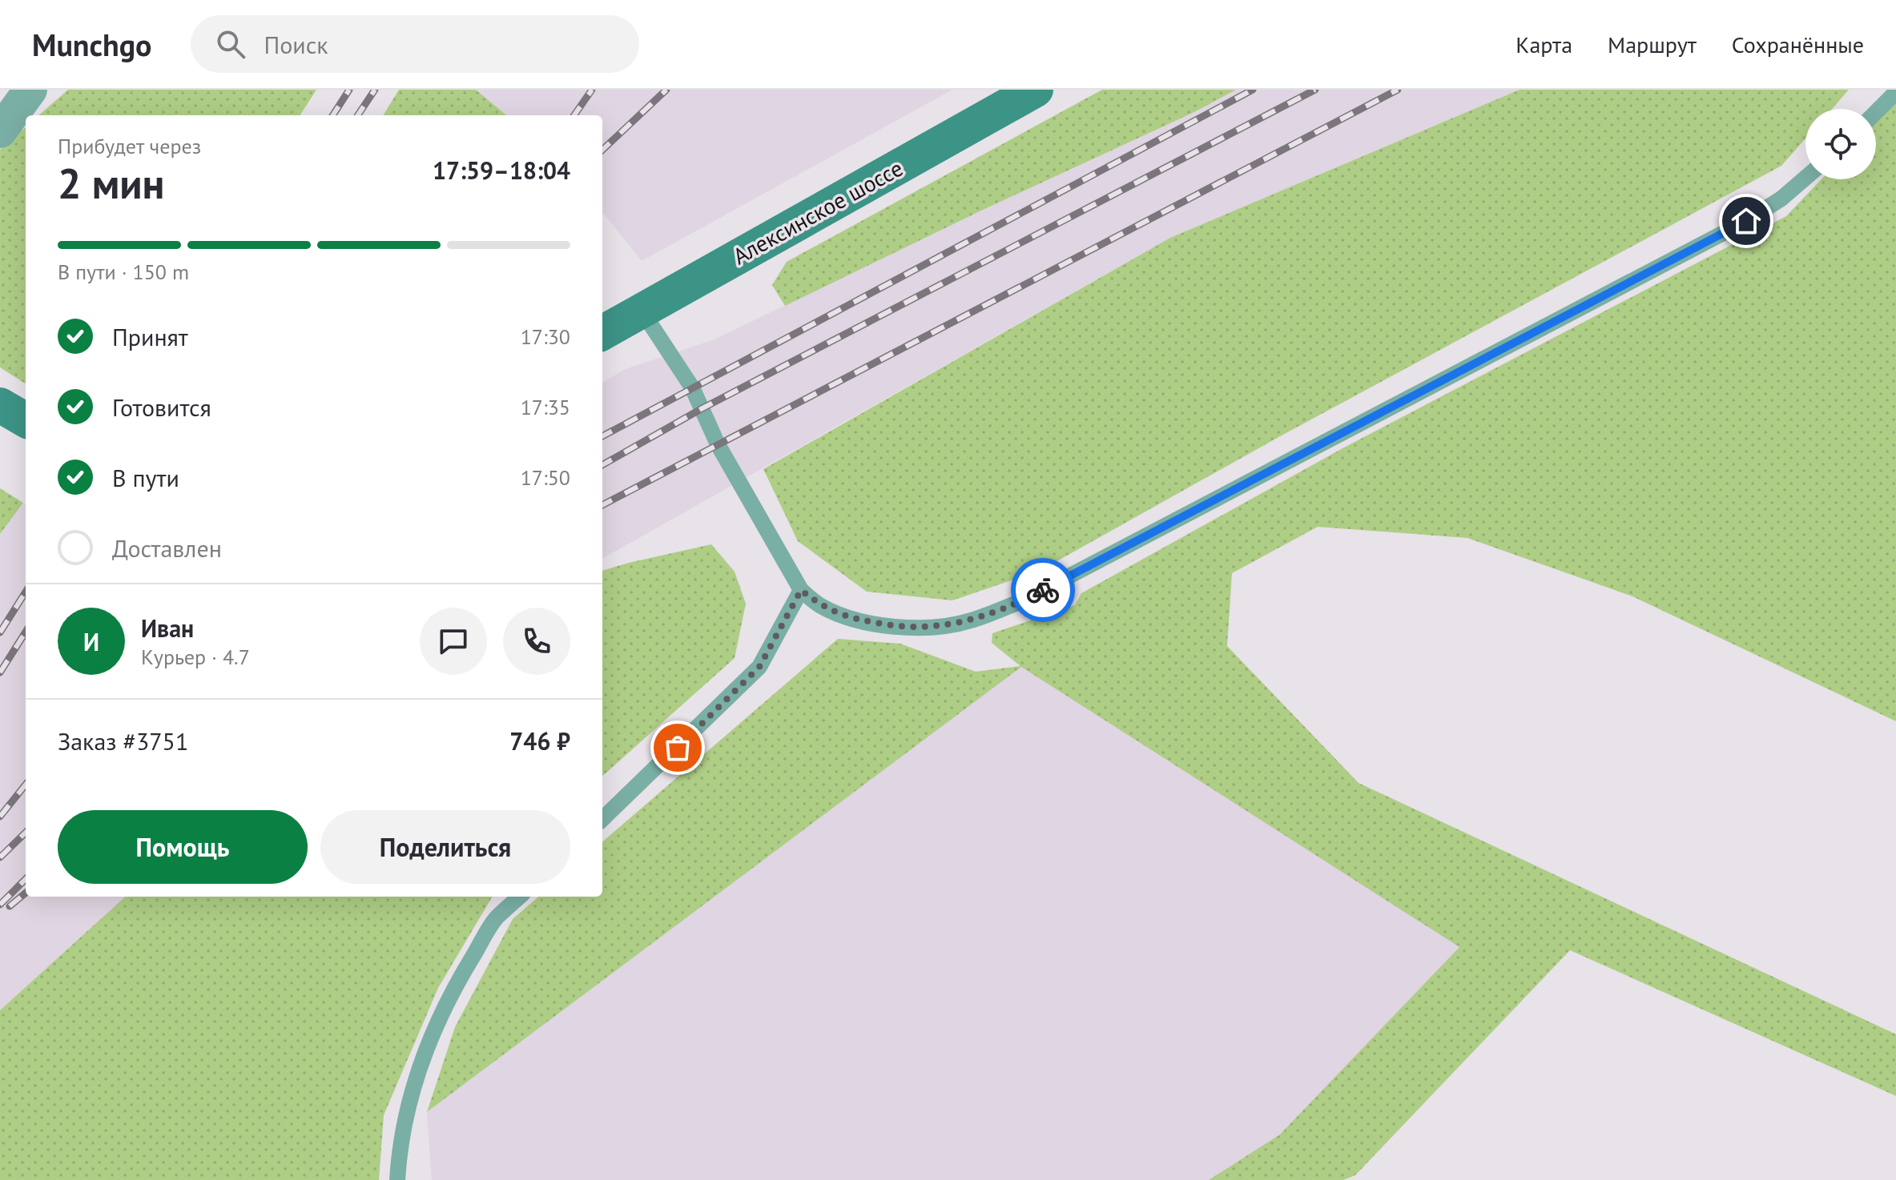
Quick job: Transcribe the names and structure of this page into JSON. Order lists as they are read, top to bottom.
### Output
{
  "streets": {
    "main road": ["Алексинское шоссе"]
  },
  "page": {
    "header": "Munchgo",
    "search": "Поиск",
    "nav": ["Карта", "Маршрут", "Сохранённые"],
    "heading": ["2 мин", "Прибудет через", "17:59–18:04"],
    "panel": [
      "Иван",
      "Курьер · 4.7",
      "Заказ #3751",
      "746 ₽"
    ],
    "bar": "В пути · 150 m",
    "list": [
      ["Принят", "17:30"],
      ["Готовится", "17:35"],
      ["В пути", "17:50"],
      "Доставлен"
    ],
    "round": "И",
    "buttons": ["Помощь", "Поделиться"]
  }
}
